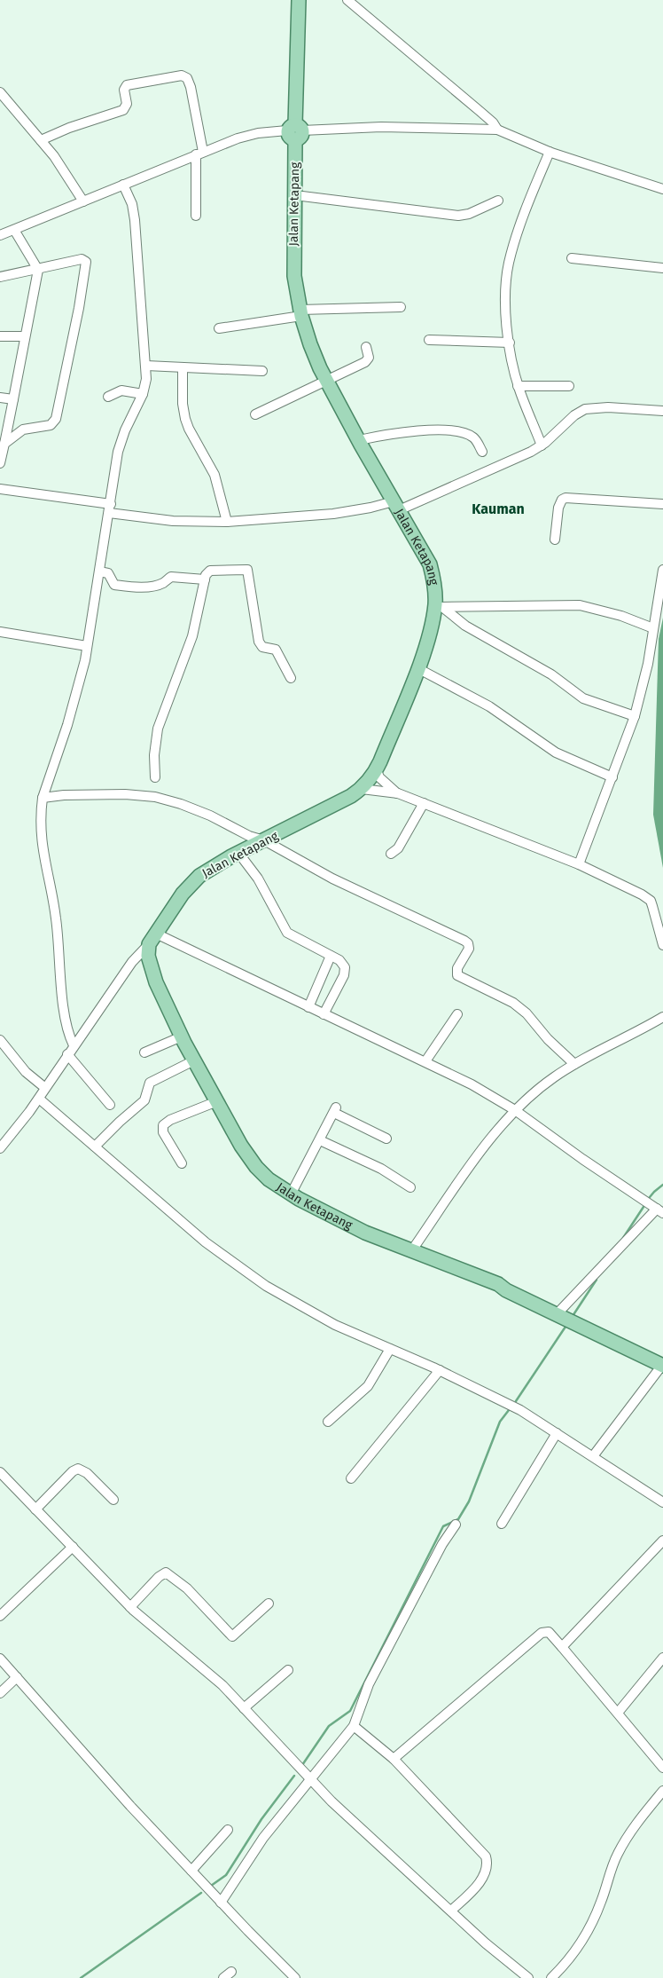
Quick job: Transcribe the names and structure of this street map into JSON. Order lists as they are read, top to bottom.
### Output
{
  "streets": {
    "main road": ["Jalan Ketapang"]
  },
  "districts": ["Kauman"]
}
